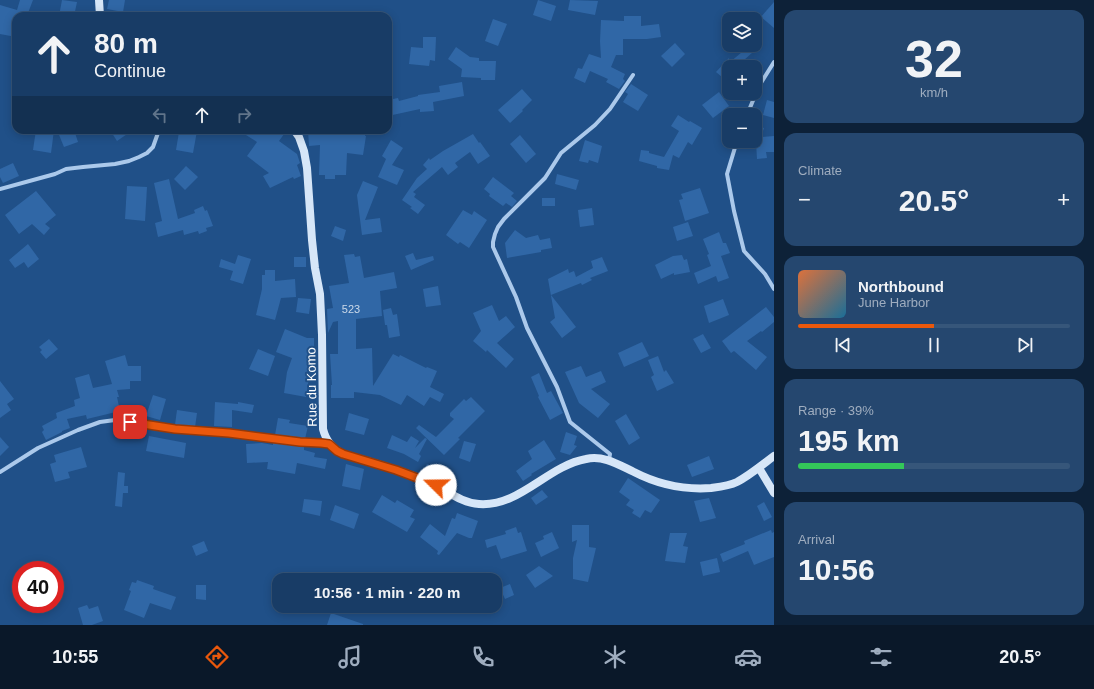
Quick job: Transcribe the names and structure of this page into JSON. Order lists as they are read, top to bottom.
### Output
{
  "streets": {
    "street": ["Rue du Komo"]
  },
  "house_numbers": ["523"],
  "page": {
    "tile": [
      ["32", "km/h"],
      "Climate",
      ["Range · 39%", "195 km"],
      ["Arrival", "10:56"]
    ],
    "map_buttons": ["+", "−"],
    "turn": ["80 m", "Continue"],
    "heat": ["−", "20.5°", "+"],
    "song": ["Northbound", "June Harbor"],
    "limit": "40",
    "trip": "10:56 · 1 min · 220 m",
    "tabs": ["10:55", "20.5°"]
  }
}
